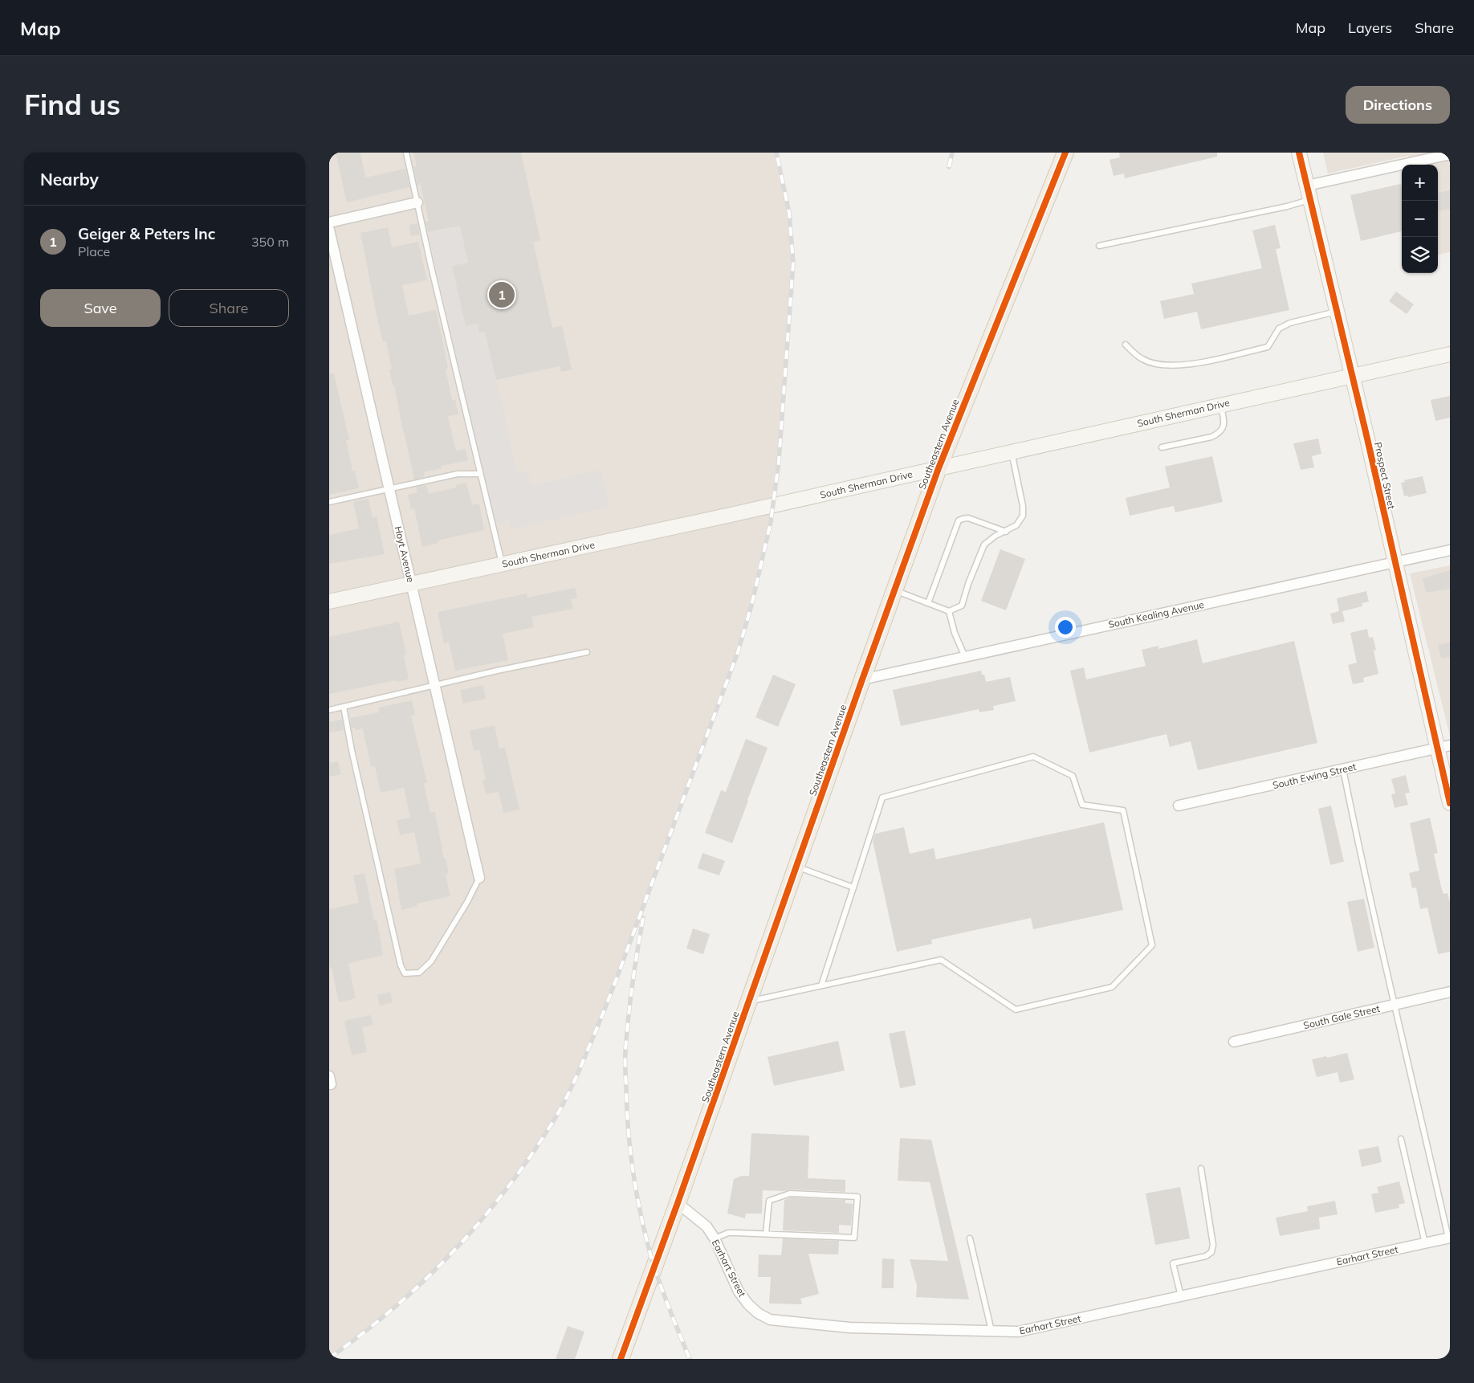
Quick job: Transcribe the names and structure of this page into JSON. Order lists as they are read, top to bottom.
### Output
{
  "streets": {
    "main road": ["South Sherman Drive", "Southeastern Avenue", "Prospect Street"],
    "street": [
      "Hoyt Avenue",
      "South Kealing Avenue",
      "South Ewing Street",
      "South Gale Street",
      "Earhart Street"
    ]
  },
  "crossings": [
    ["South Sherman Drive", "Southeastern Avenue"],
    ["South Sherman Drive", "Prospect Street"],
    ["South Sherman Drive", "Hoyt Avenue"],
    ["Southeastern Avenue", "South Kealing Avenue"],
    ["Southeastern Avenue", "Earhart Street"],
    ["Prospect Street", "South Kealing Avenue"],
    ["Prospect Street", "South Ewing Street"]
  ],
  "page": {
    "header": "Map",
    "nav": ["Map", "Layers", "Share"],
    "buttons": [
      "Directions",
      ["Save", "Share"]
    ],
    "title": "Find us",
    "heading": "Nearby",
    "map_buttons": ["+", "−"],
    "list": [
      {
        "mark": "1",
        "name": "Geiger & Peters Inc",
        "note": "Place",
        "value": "350 m"
      }
    ],
    "pins": "1"
  }
}
